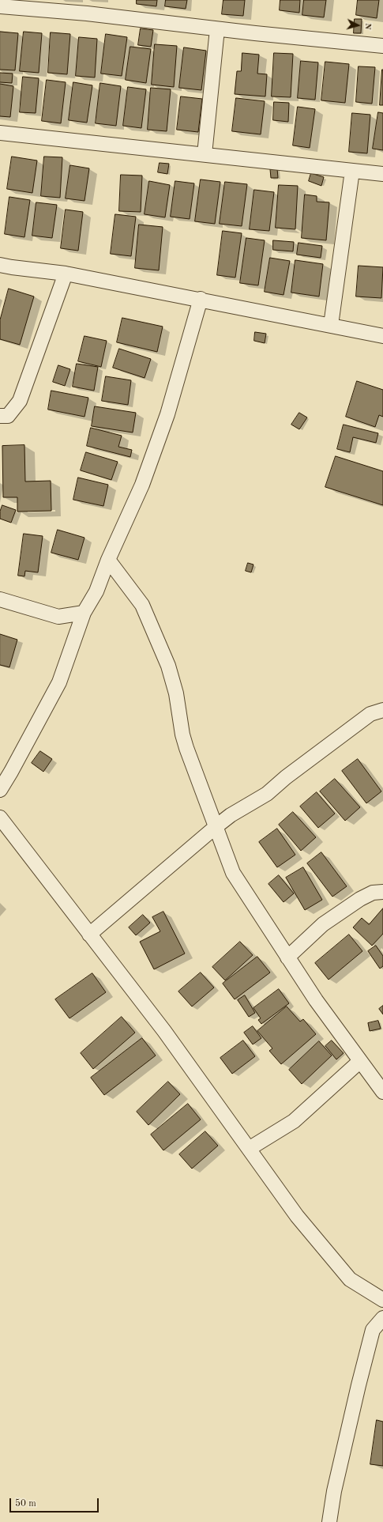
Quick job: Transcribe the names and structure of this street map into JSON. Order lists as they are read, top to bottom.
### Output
{
  "scale_bar": "50 m",
  "north": "right"
}
